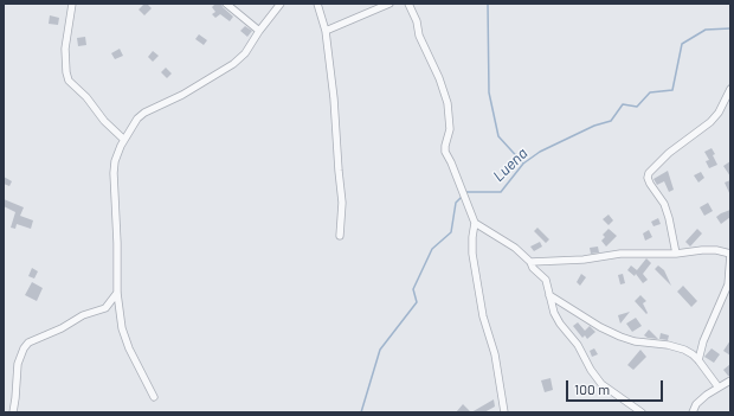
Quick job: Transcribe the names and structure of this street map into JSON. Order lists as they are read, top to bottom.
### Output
{
  "water": ["Luena"],
  "scale_bar": "100 m"
}
